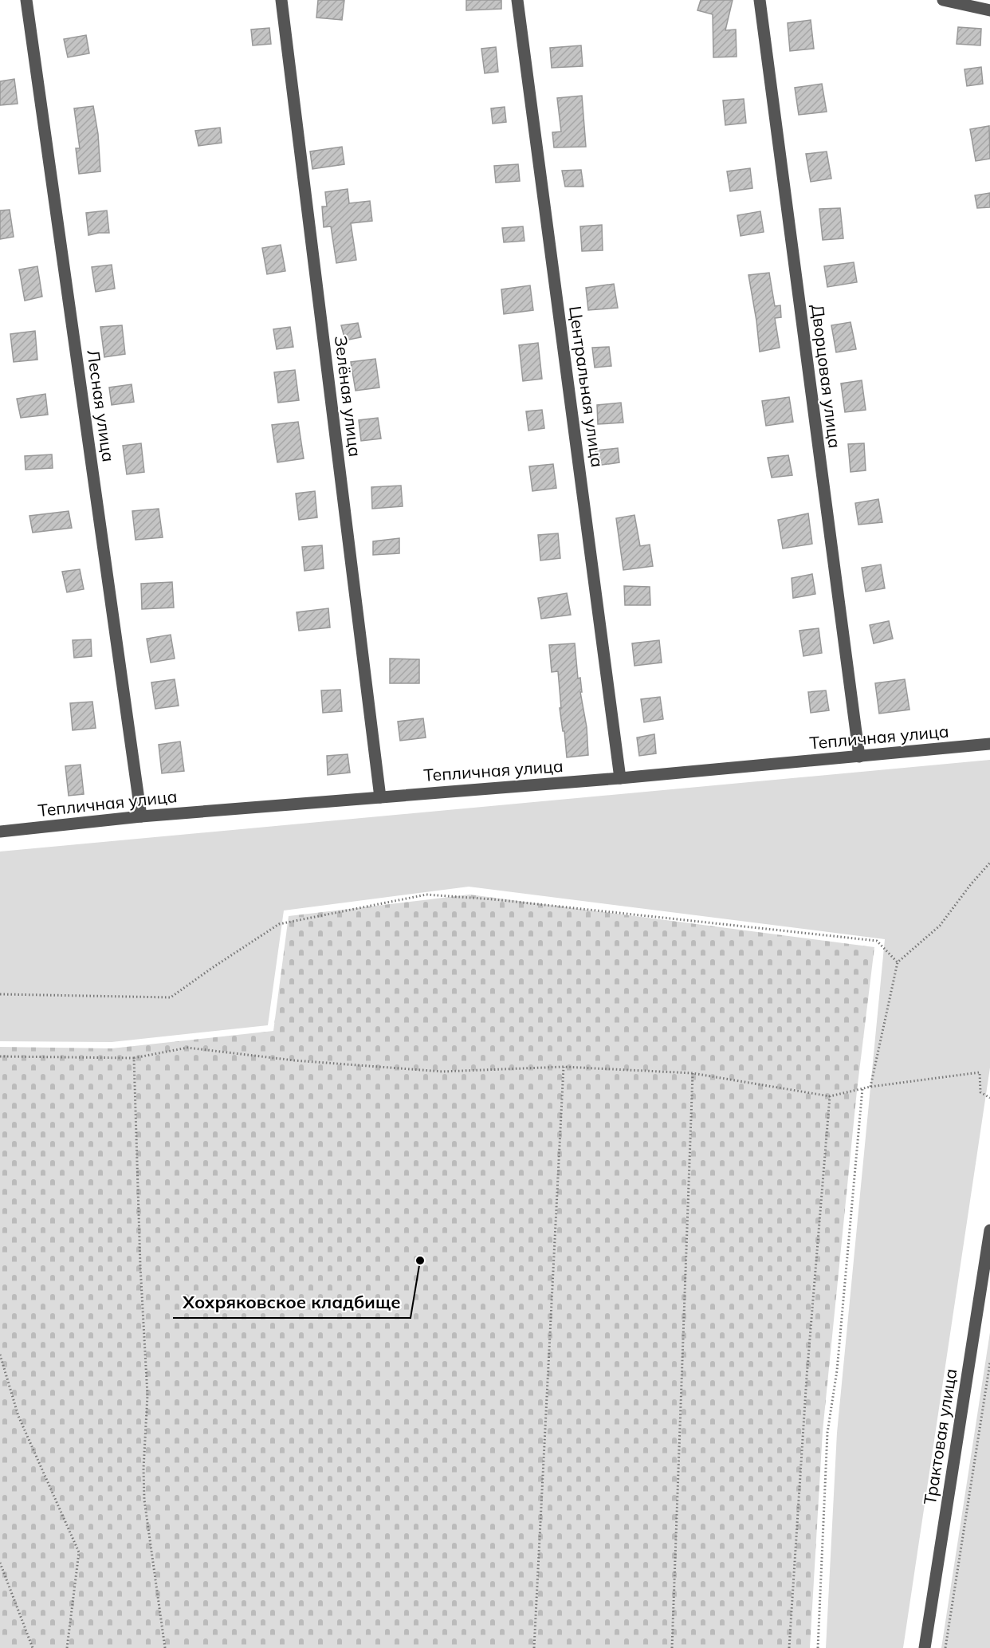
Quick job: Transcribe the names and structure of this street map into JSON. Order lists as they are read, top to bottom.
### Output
{
  "streets": {
    "street": [
      "Дворцовая улица",
      "Центральная улица",
      "Зелёная улица",
      "Лесная улица",
      "Тепличная улица",
      "Трактовая улица"
    ]
  },
  "crossings": [
    ["Дворцовая улица", "Тепличная улица"],
    ["Центральная улица", "Тепличная улица"],
    ["Зелёная улица", "Тепличная улица"],
    ["Лесная улица", "Тепличная улица"]
  ],
  "places": ["Хохряковское кладбище"]
}
